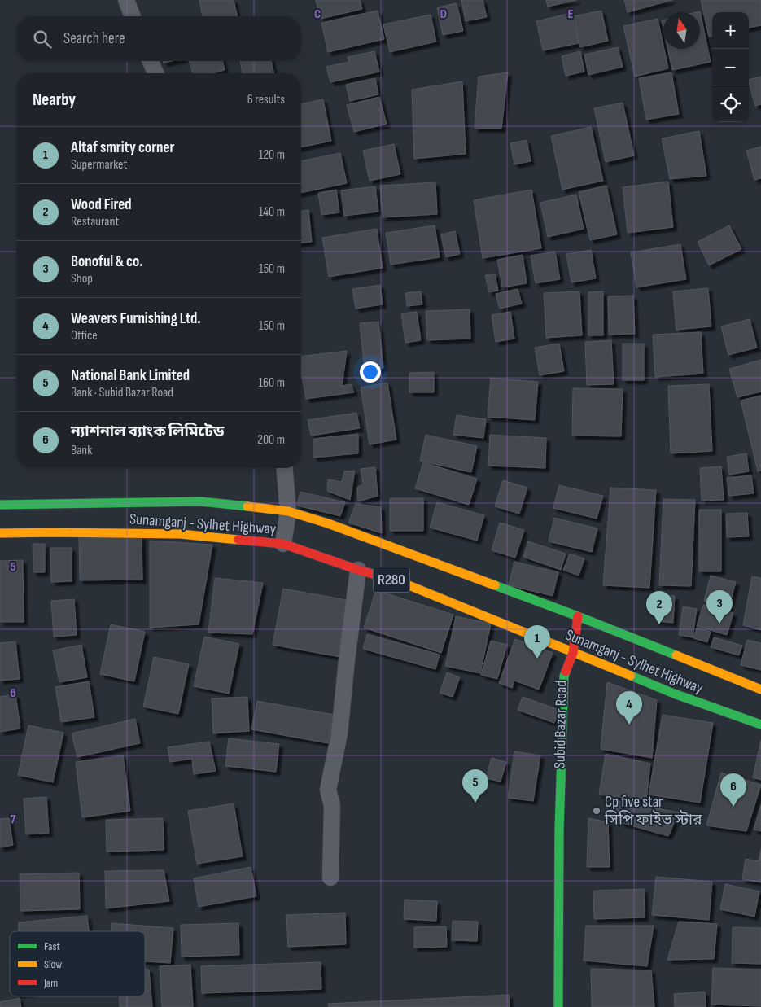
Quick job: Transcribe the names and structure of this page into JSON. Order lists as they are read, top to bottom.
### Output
{
  "streets": {
    "main road": ["Sunamganj - Sylhet Highway", "R280", "Subid Bazar Road"]
  },
  "crossings": [
    ["Sunamganj - Sylhet Highway", "Subid Bazar Road"]
  ],
  "places": ["Cp five star সিপি ফাইভ স্টার"],
  "legend": ["Fast", "Slow", "Jam"],
  "north": "top",
  "page": {
    "map_buttons": ["+", "−"],
    "search": "Search here",
    "heading": ["Nearby", "6 results"],
    "list": [
      {
        "mark": "1",
        "name": "Altaf smrity corner",
        "note": "Supermarket",
        "value": "120 m"
      },
      {
        "mark": "2",
        "name": "Wood Fired",
        "note": "Restaurant",
        "value": "140 m"
      },
      {
        "mark": "3",
        "name": "Bonoful & co.",
        "note": "Shop",
        "value": "150 m"
      },
      {
        "mark": "4",
        "name": "Weavers Furnishing Ltd.",
        "note": "Office",
        "value": "150 m"
      },
      {
        "mark": "5",
        "name": "National Bank Limited",
        "note": "Bank · Subid Bazar Road",
        "value": "160 m"
      },
      {
        "mark": "6",
        "name": "ন্যাশনাল ব্যাংক লিমিটেড",
        "note": "Bank",
        "value": "200 m"
      }
    ],
    "pins": [
      "3",
      "2",
      "1",
      "4",
      "5",
      "6"
    ]
  },
  "grid": {
    "columns": ["C", "D", "E"],
    "rows": ["5", "6", "7"]
  }
}
